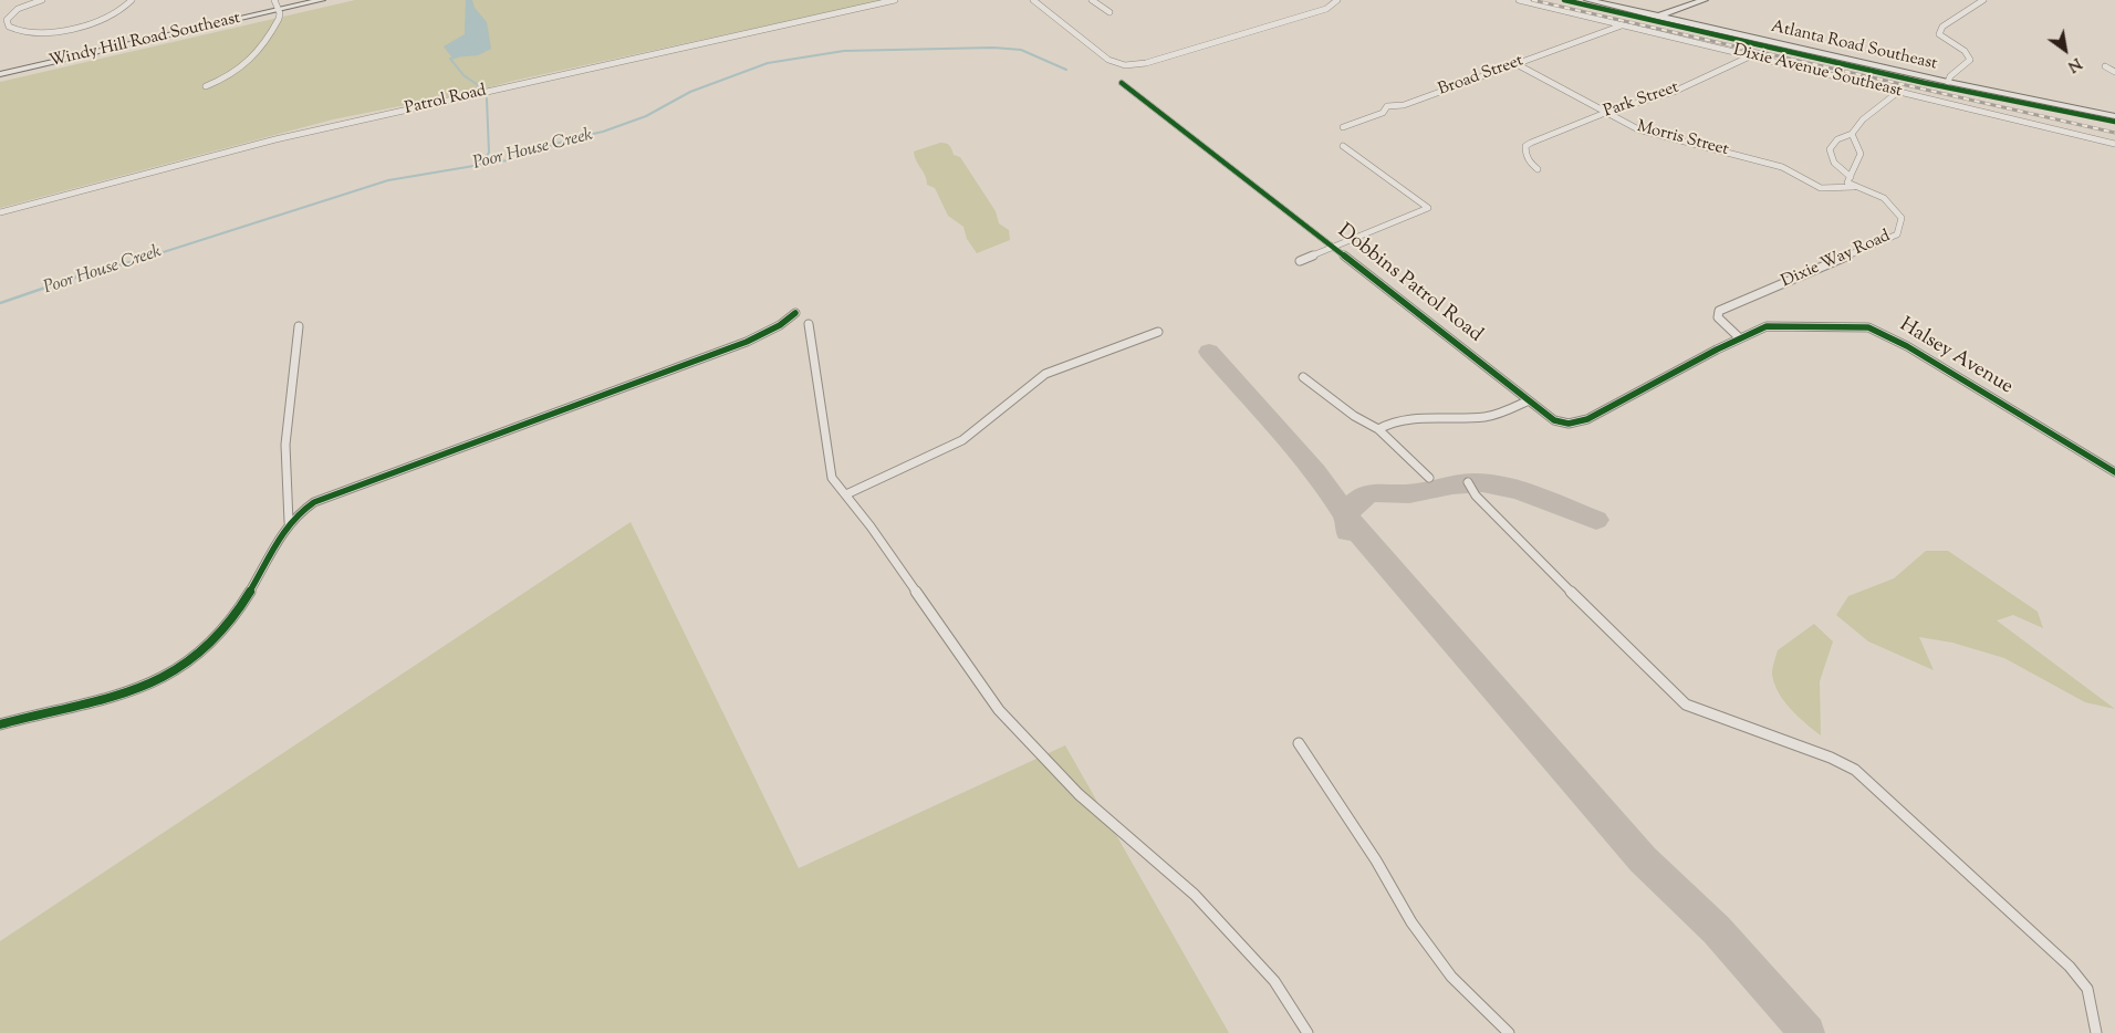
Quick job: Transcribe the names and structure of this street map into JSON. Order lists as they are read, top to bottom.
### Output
{
  "streets": {
    "main road": ["Windy Hill Road Southeast", "Atlanta Road Southeast"],
    "street": [
      "Dixie Avenue Southeast",
      "Broad Street",
      "Patrol Road",
      "Park Street",
      "Morris Street",
      "Dixie Way Road",
      "Dobbins Patrol Road",
      "Halsey Avenue"
    ]
  },
  "crossings": [
    ["Dixie Avenue Southeast", "Broad Street"],
    ["Dixie Avenue Southeast", "Park Street"],
    ["Broad Street", "Morris Street"],
    ["Park Street", "Morris Street"],
    ["Morris Street", "Dixie Way Road"],
    ["Dixie Way Road", "Halsey Avenue"],
    ["Dobbins Patrol Road", "Halsey Avenue"]
  ],
  "water": ["Poor House Creek"],
  "north": "bottom right"
}
